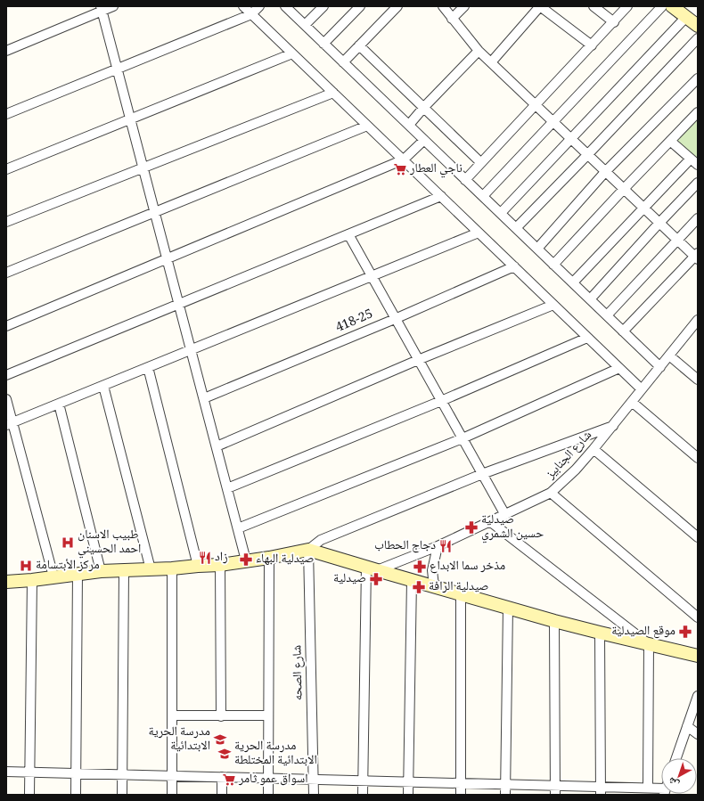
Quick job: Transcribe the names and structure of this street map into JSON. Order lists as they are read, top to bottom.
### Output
{
  "streets": {
    "street": ["418-25", "شارع الجنابيز", "شارع الصحه"]
  },
  "places": {
    "supermarket": ["ناجي العطار", "اسواق عمو ثامر"],
    "pharmacy": [
      "صيدلية حسين الشمري",
      "صيدلية البهاء",
      "مذخر سما الابداع",
      "صيدلية",
      "صيدلية الرافة",
      "موقع الصيدلية"
    ],
    "hospital": ["طبيب الاسنان احمد الحسيني", "مركز الأبتسامة"],
    "restaurant": ["دجاج الحطاب", "زاد"],
    "school or university": ["مدرسة الحرية الابتدائية", "مدرسة الحرية الابتدائية المختلطة"]
  },
  "north": "bottom left"
}
